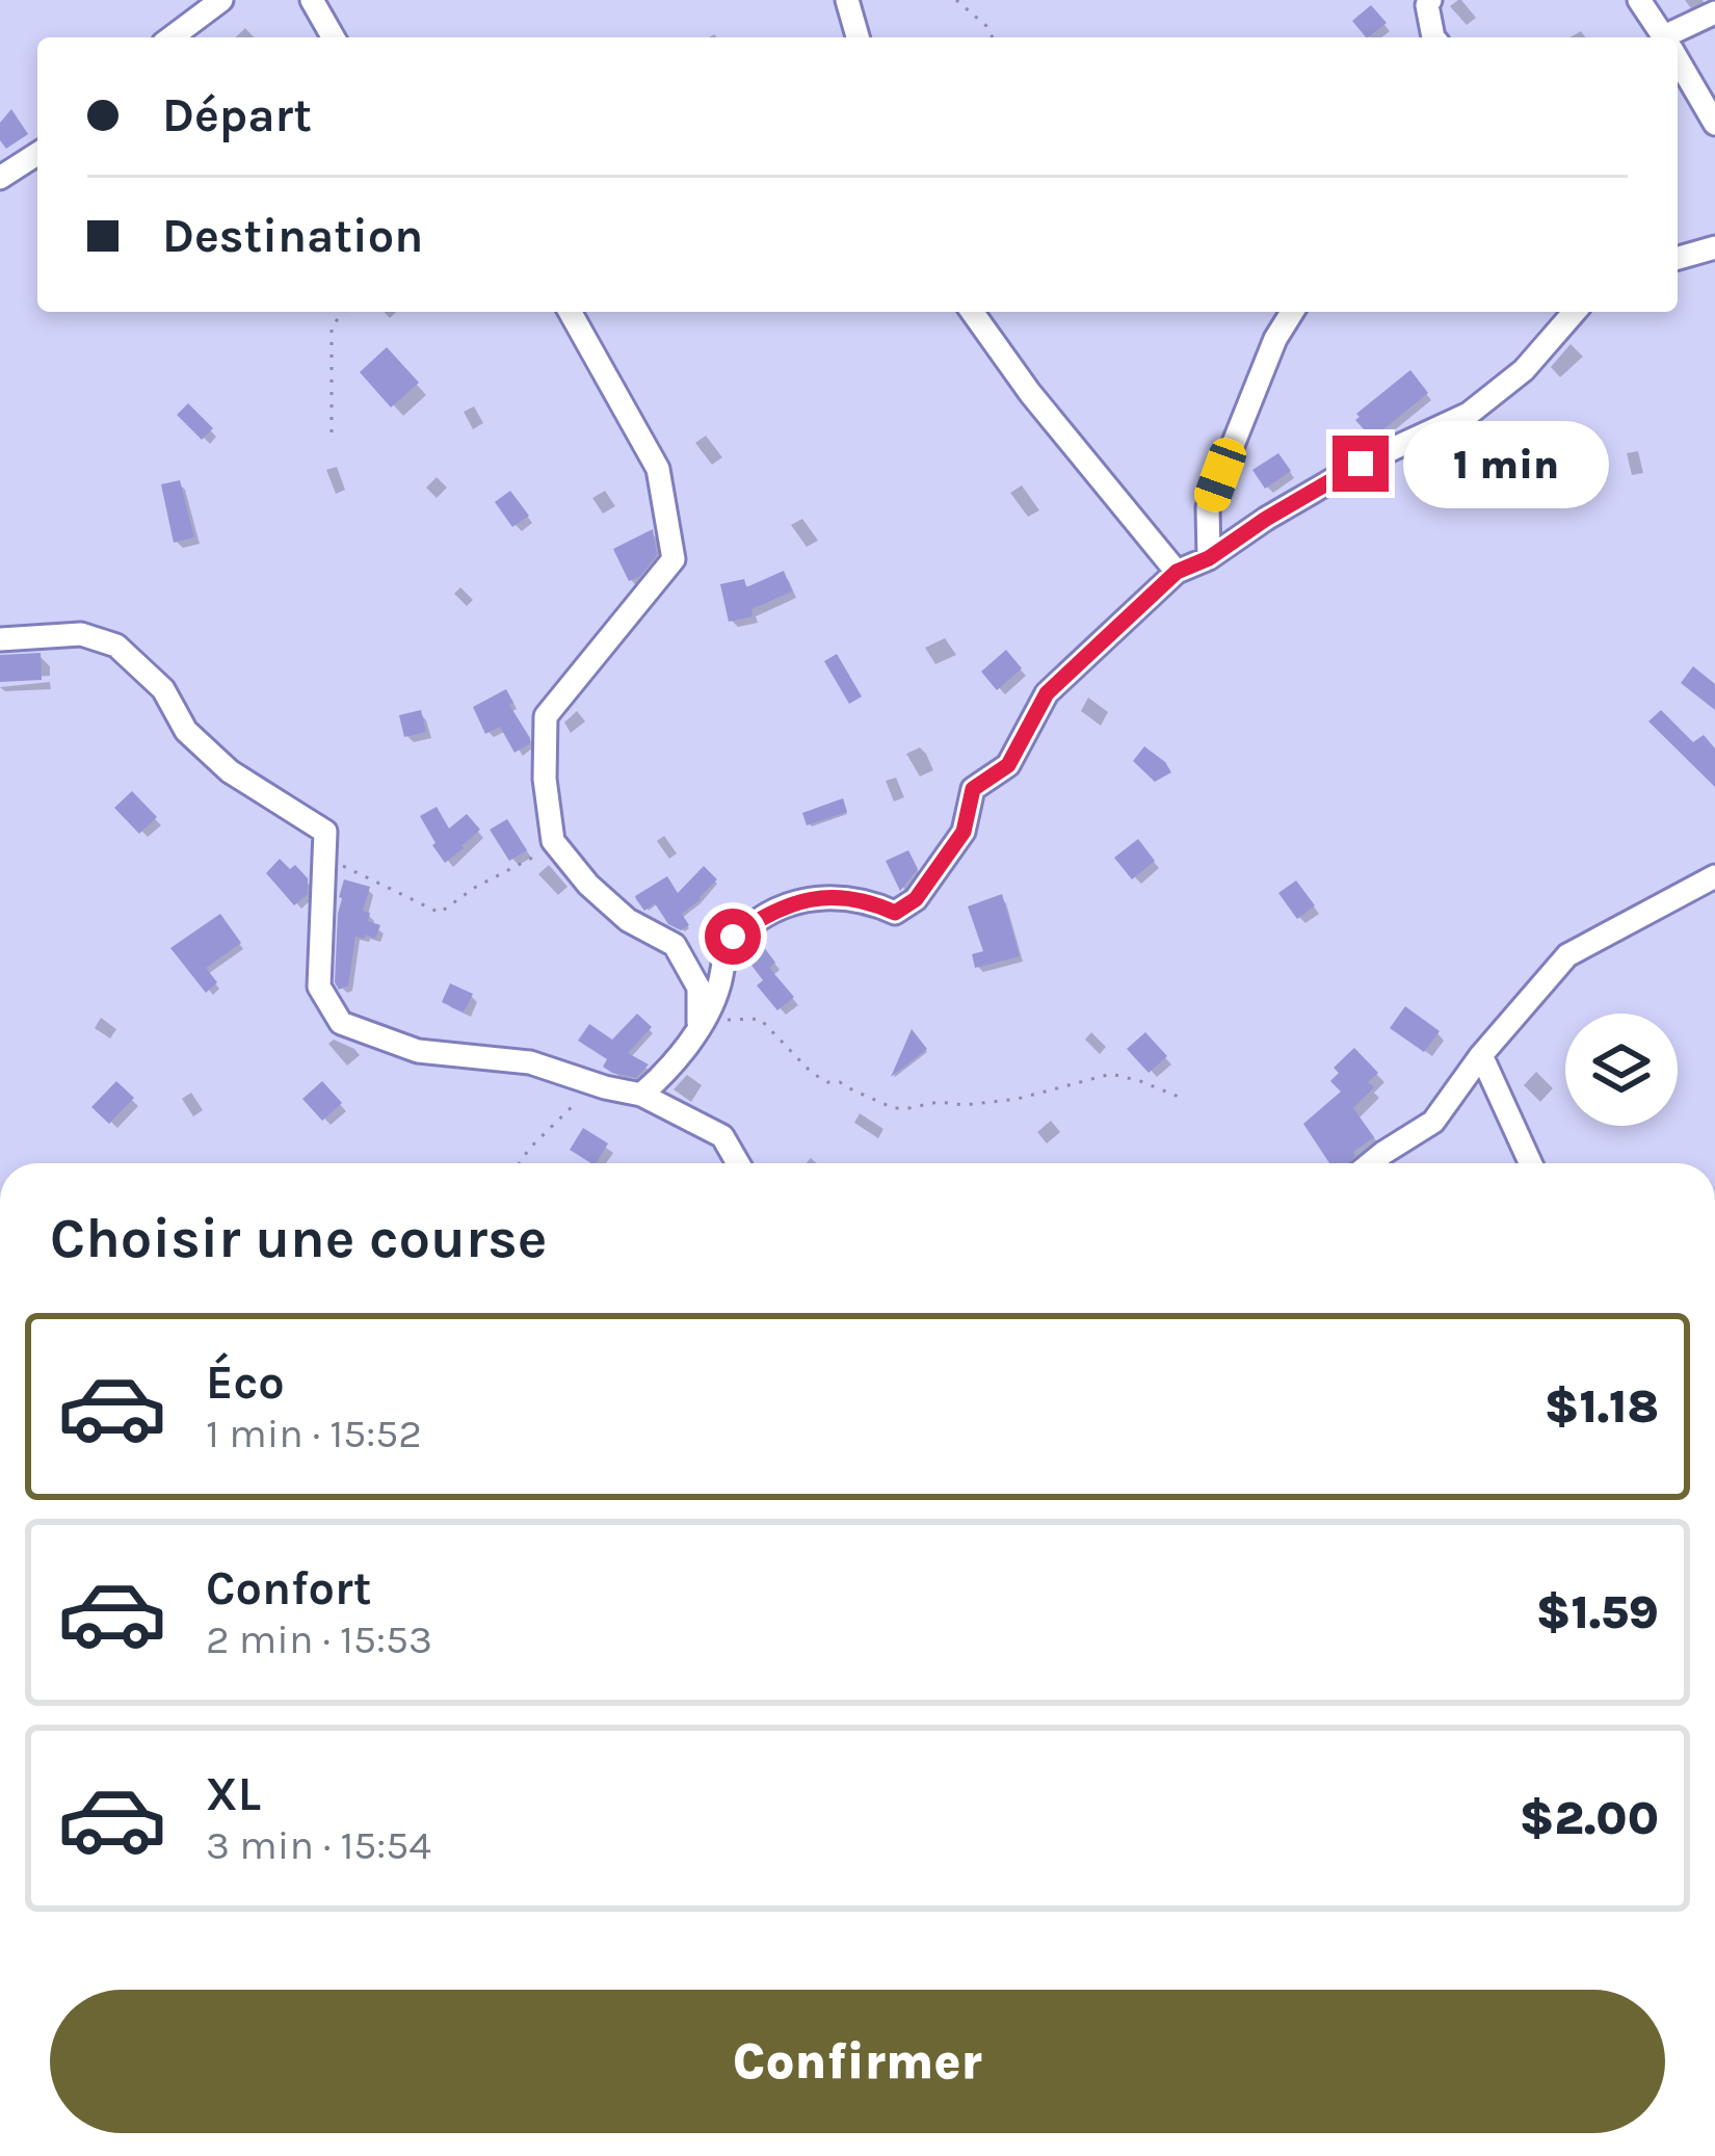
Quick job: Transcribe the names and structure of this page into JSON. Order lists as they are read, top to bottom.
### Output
{
  "page": {
    "banner": ["Départ", "Destination"],
    "bubble": "1 min",
    "heading": "Choisir une course",
    "list": [
      {
        "name": "Éco",
        "note": "1 min · 15:52",
        "value": "$1.18"
      },
      {
        "name": "Confort",
        "note": "2 min · 15:53",
        "value": "$1.59"
      },
      {
        "name": "XL",
        "note": "3 min · 15:54",
        "value": "$2.00"
      }
    ],
    "buttons": "Confirmer"
  }
}
